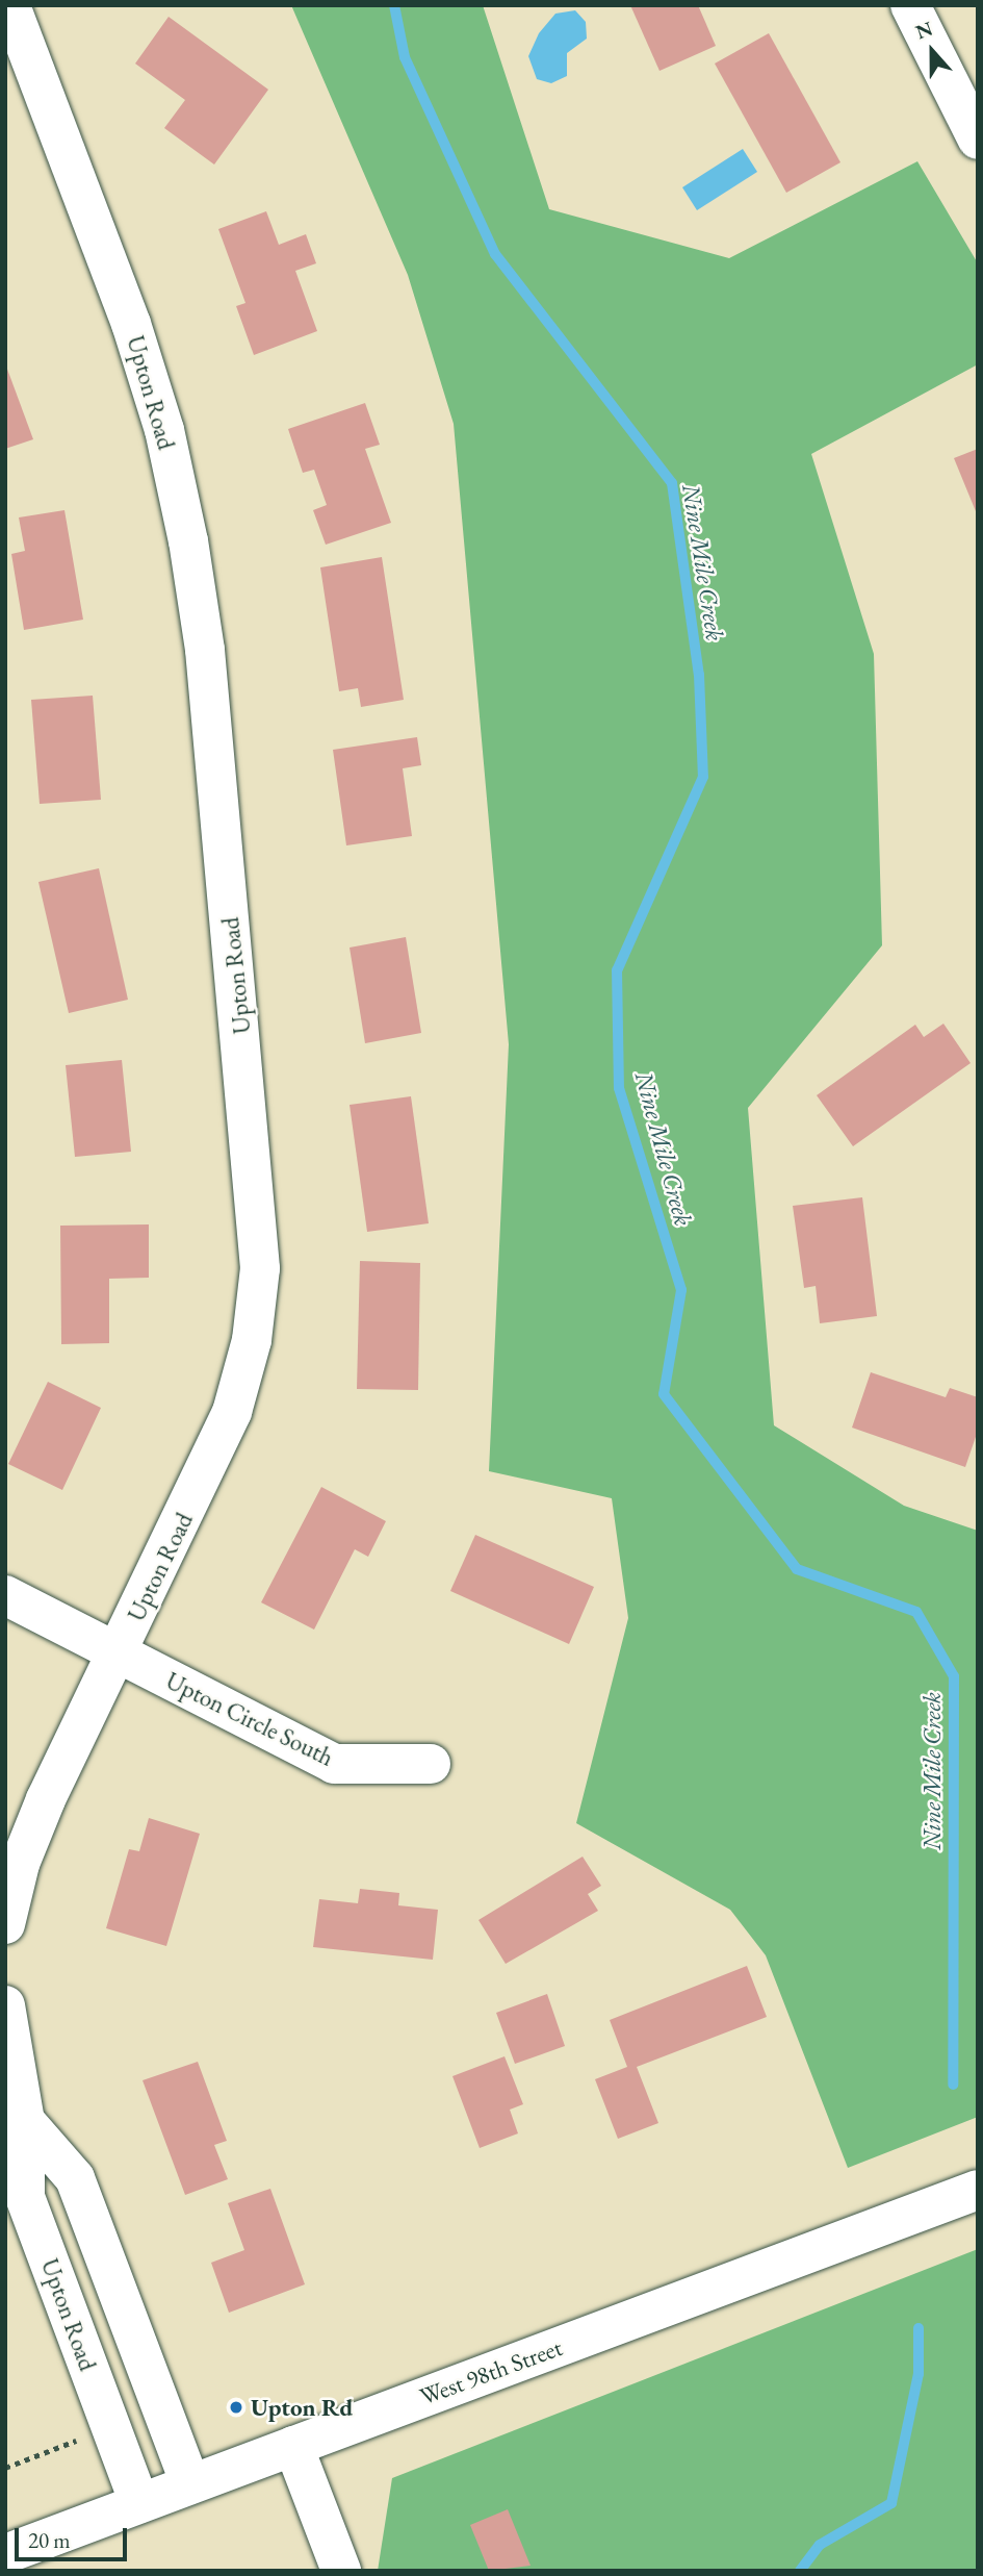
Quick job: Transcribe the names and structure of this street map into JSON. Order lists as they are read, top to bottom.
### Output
{
  "streets": {
    "street": ["Upton Road", "Upton Circle South", "West 98th Street"]
  },
  "crossings": [
    ["Upton Road", "Upton Circle South"],
    ["Upton Road", "West 98th Street"]
  ],
  "water": ["Nine Mile Creek"],
  "places": ["Upton Rd"],
  "scale_bar": "20 m",
  "north": "top"
}
